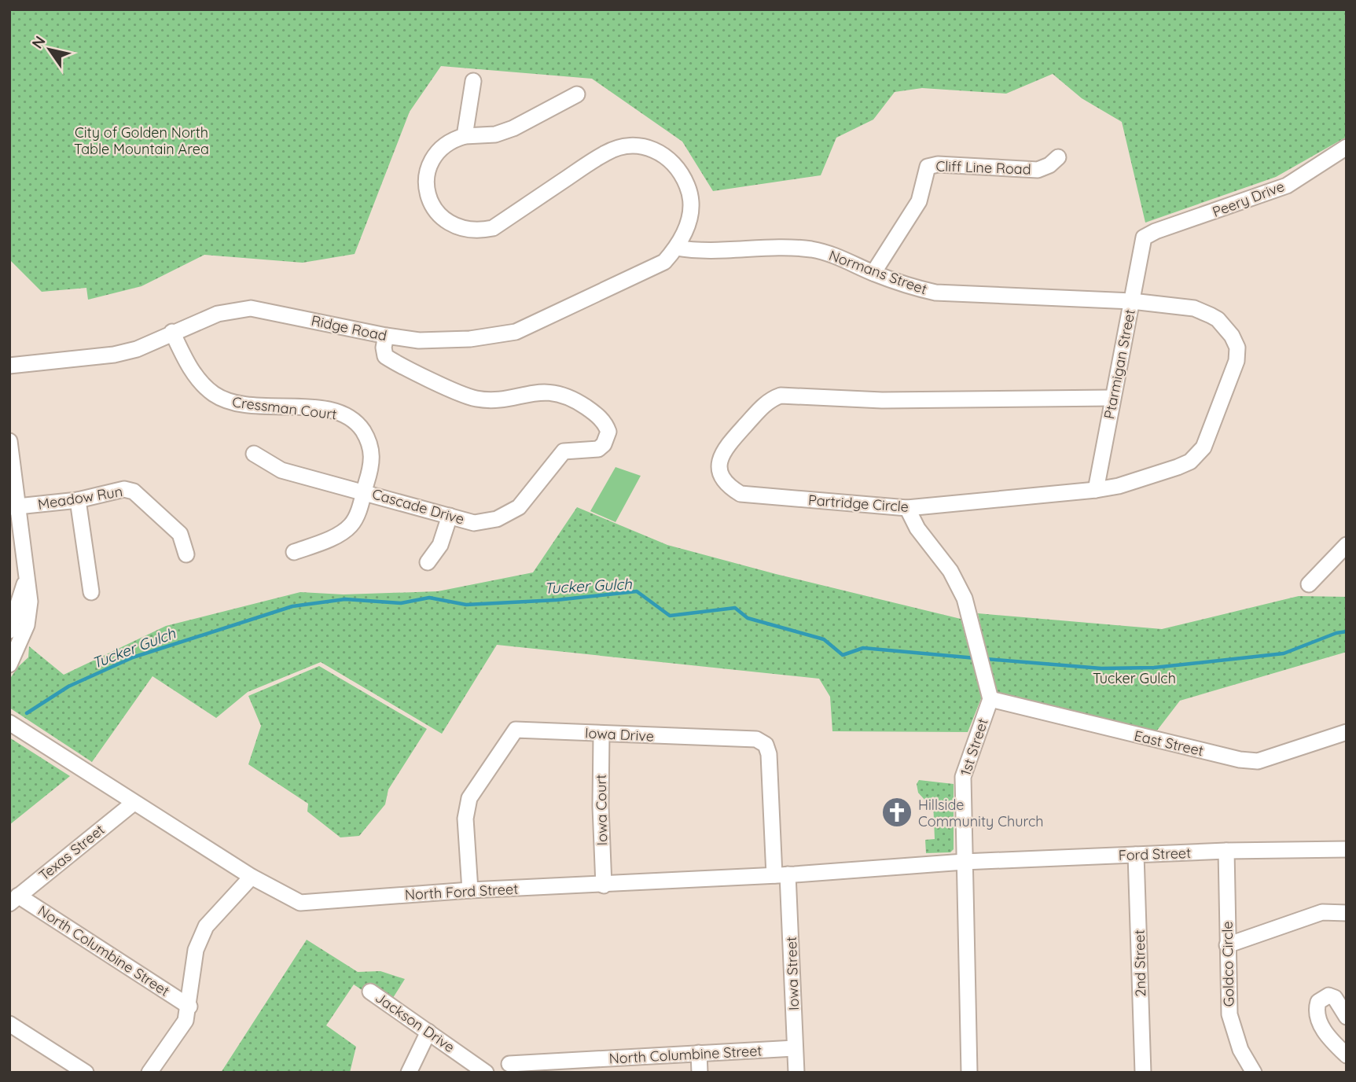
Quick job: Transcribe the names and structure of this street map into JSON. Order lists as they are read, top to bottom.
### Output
{
  "streets": {
    "street": [
      "Cliff Line Road",
      "Peery Drive",
      "Normans Street",
      "Ridge Road",
      "Ptarmigan Street",
      "Cressman Court",
      "Meadow Run",
      "Partridge Circle",
      "Cascade Drive",
      "Iowa Drive",
      "East Street",
      "1st Street",
      "Iowa Court",
      "Texas Street",
      "Ford Street",
      "North Ford Street",
      "North Columbine Street",
      "2nd Street",
      "Goldco Circle",
      "Iowa Street",
      "Jackson Drive"
    ]
  },
  "crossings": [
    ["Cliff Line Road", "Normans Street"],
    ["Peery Drive", "Ptarmigan Street"],
    ["Normans Street", "Ridge Road"],
    ["Normans Street", "Ptarmigan Street"],
    ["Normans Street", "Partridge Circle"],
    ["Ridge Road", "Cressman Court"],
    ["Ridge Road", "Cascade Drive"],
    ["Ptarmigan Street", "Partridge Circle"],
    ["Cressman Court", "Cascade Drive"],
    ["Iowa Drive", "Iowa Court"],
    ["Iowa Drive", "North Ford Street"],
    ["Iowa Drive", "Iowa Street"],
    ["East Street", "1st Street"],
    ["1st Street", "Ford Street"],
    ["1st Street", "North Ford Street"],
    ["Iowa Court", "North Ford Street"],
    ["Texas Street", "North Ford Street"],
    ["Texas Street", "North Columbine Street"],
    ["Ford Street", "North Ford Street"],
    ["Ford Street", "2nd Street"],
    ["Ford Street", "Goldco Circle"],
    ["North Ford Street", "Iowa Street"],
    ["North Columbine Street", "Iowa Street"]
  ],
  "water": ["Tucker Gulch"],
  "parks": ["City of Golden North Table Mountain Area", "Tucker Gulch"],
  "places": {
    "church": ["Hillside Community Church"]
  },
  "north": "top left"
}
